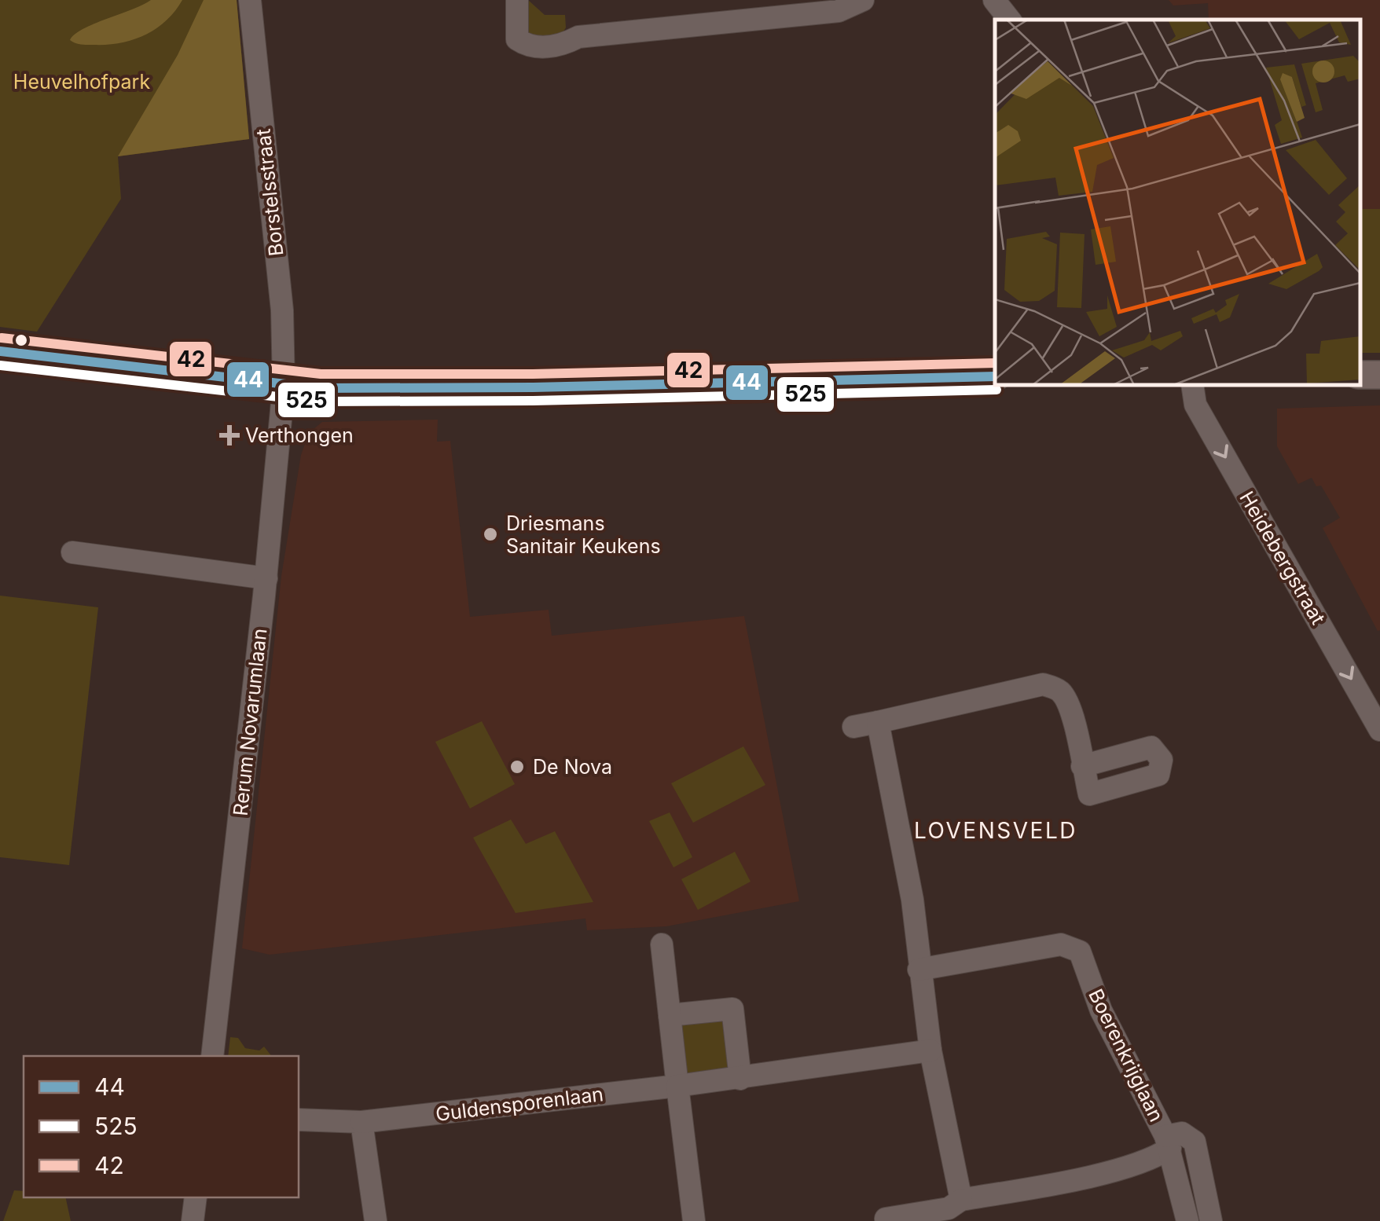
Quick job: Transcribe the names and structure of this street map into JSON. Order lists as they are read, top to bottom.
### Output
{
  "streets": {
    "street": [
      "Borstelsstraat",
      "Heidebergstraat",
      "Rerum Novarumlaan",
      "Boerenkrijglaan",
      "Guldensporenlaan"
    ]
  },
  "crossings": [
    ["Borstelsstraat", "Rerum Novarumlaan"]
  ],
  "one_way": ["Heidebergstraat"],
  "districts": ["LOVENSVELD"],
  "parks": ["Heuvelhofpark"],
  "places": {
    "health": ["Verthongen"],
    "other": ["Driesmans Sanitair Keukens", "De Nova"]
  },
  "lines": ["transit line 42", "transit line 44", "transit line 525"],
  "legend": ["44", "525", "42"]
}
